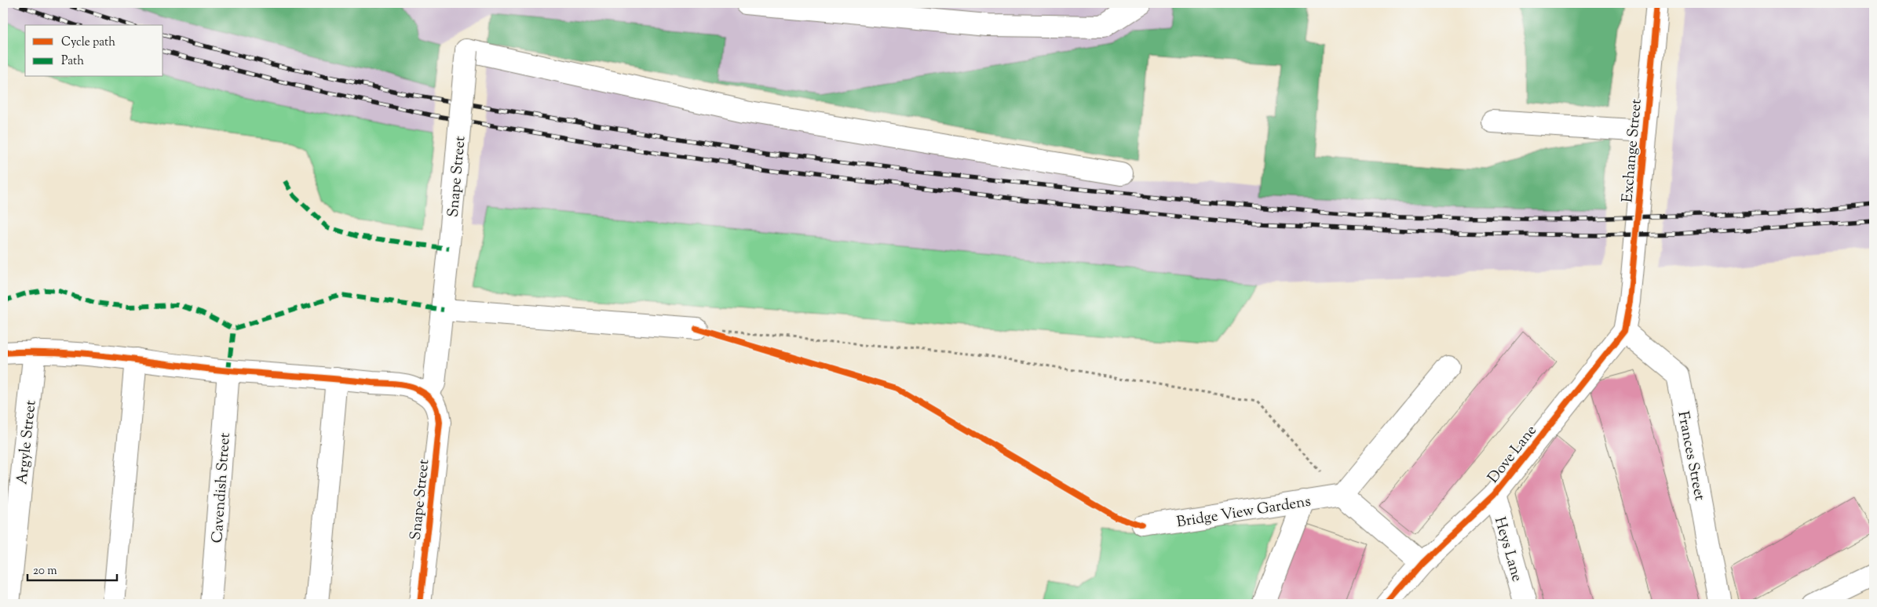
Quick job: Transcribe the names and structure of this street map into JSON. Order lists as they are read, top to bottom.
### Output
{
  "streets": {
    "street": [
      "Exchange Street",
      "Snape Street",
      "Argyle Street",
      "Dove Lane",
      "Frances Street",
      "Cavendish Street",
      "Bridge View Gardens",
      "Heys Lane"
    ]
  },
  "crossings": [
    ["Exchange Street", "Dove Lane"],
    ["Dove Lane", "Frances Street"],
    ["Dove Lane", "Heys Lane"]
  ],
  "legend": ["Cycle path", "Path"],
  "scale_bar": "20 m"
}
